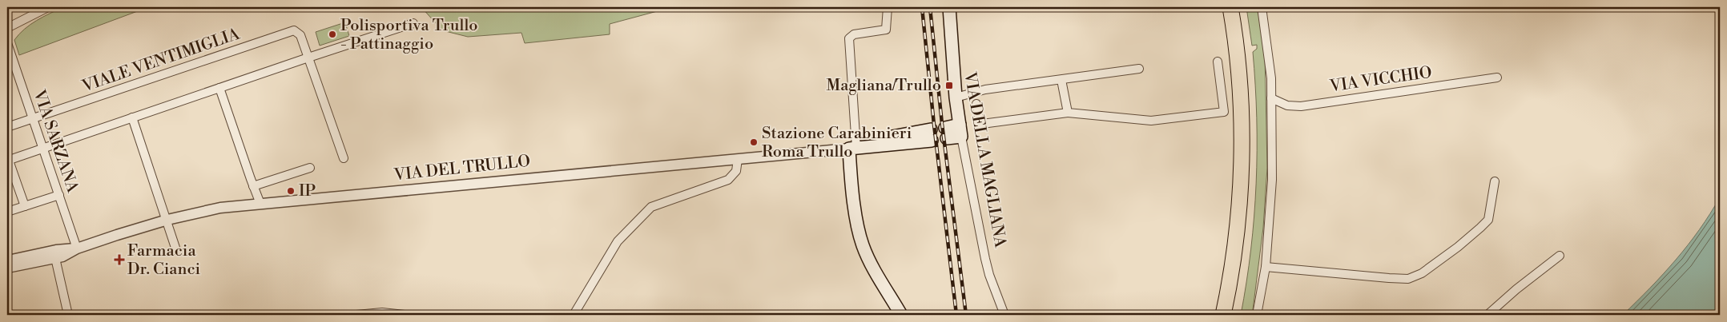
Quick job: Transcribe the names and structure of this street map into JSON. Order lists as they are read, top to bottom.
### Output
{
  "streets": {
    "main road": ["VIA DELLA MAGLIANA", "VIA DEL TRULLO"],
    "street": ["VIALE VENTIMIGLIA", "VIA VICCHIO", "VIA SARZANA"]
  },
  "crossings": [
    ["VIALE VENTIMIGLIA", "VIA SARZANA"],
    ["VIA SARZANA", "VIA DEL TRULLO"]
  ],
  "places": {
    "other": ["Polisportiva Trullo - Pattinaggio", "Stazione Carabinieri Roma Trullo", "IP"],
    "transit": ["Magliana/Trullo"],
    "health": ["Farmacia Dr. Cianci"]
  }
}
